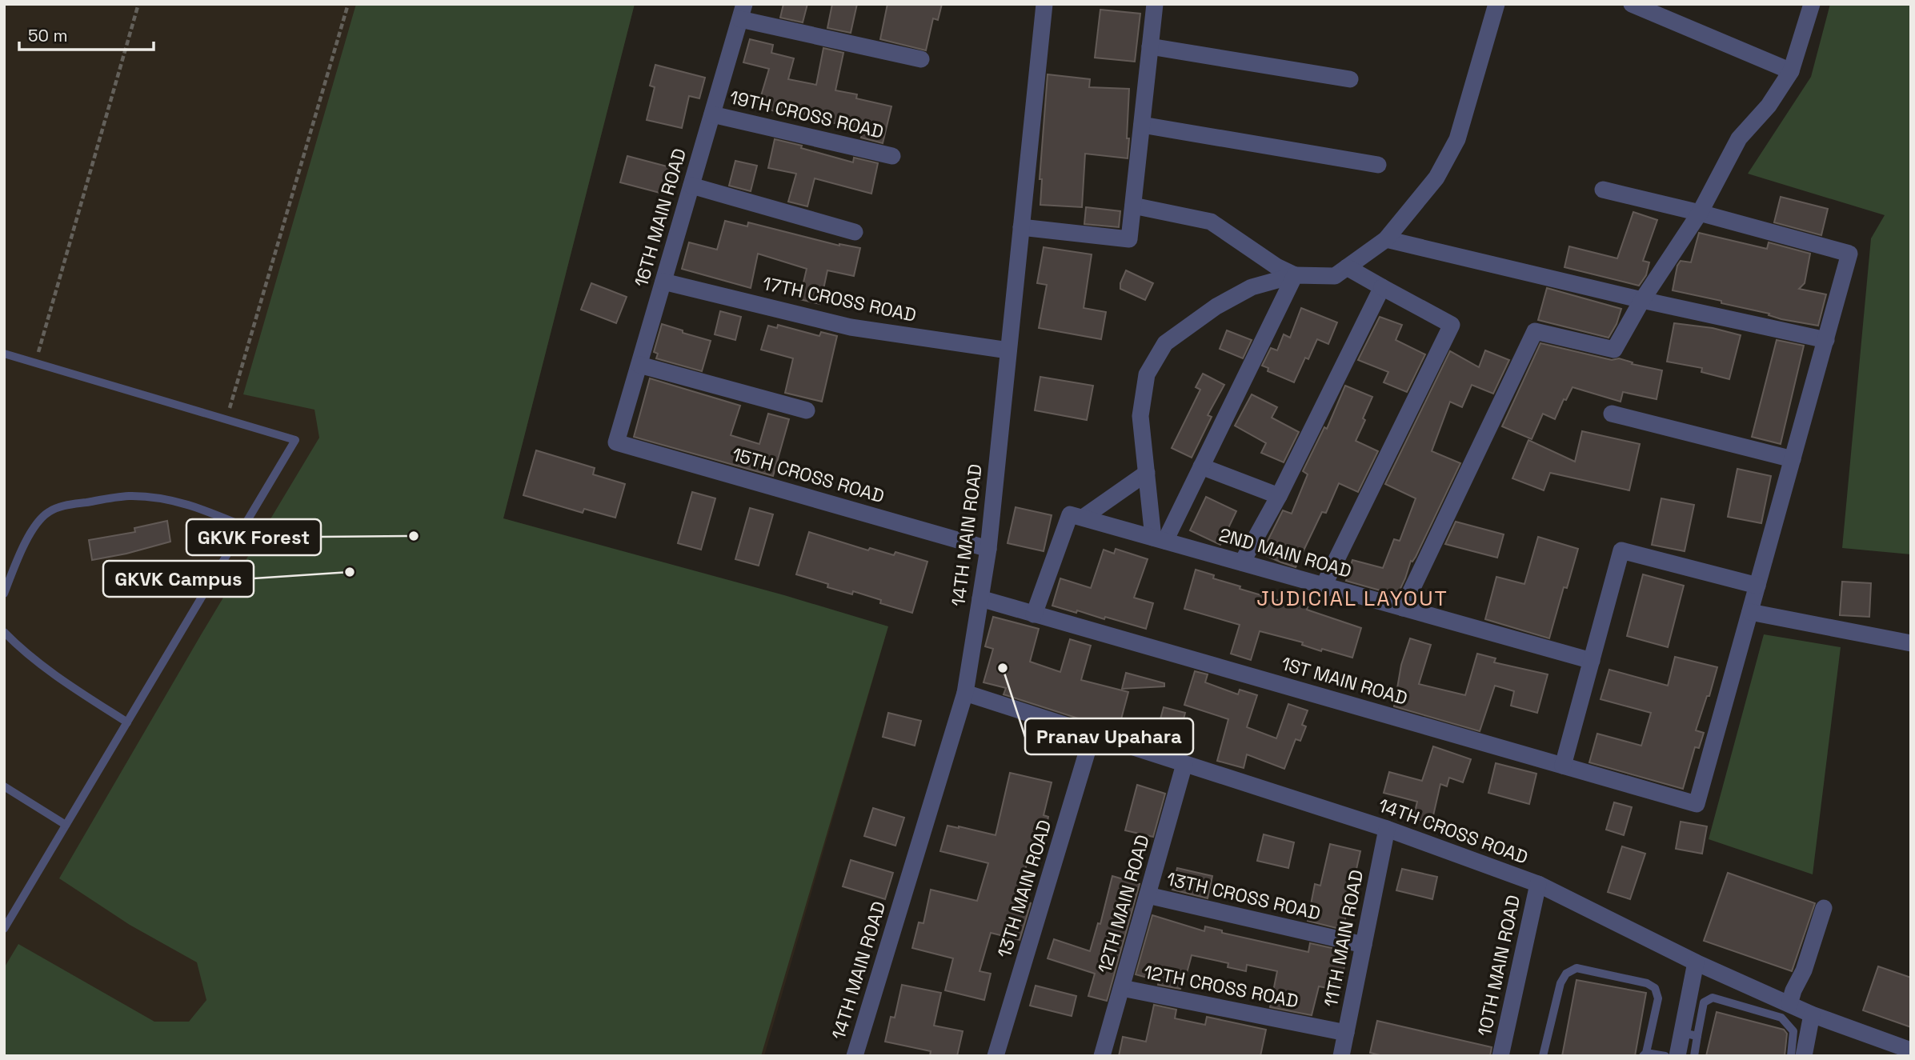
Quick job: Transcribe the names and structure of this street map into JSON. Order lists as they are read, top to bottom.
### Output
{
  "streets": {
    "street": [
      "19TH CROSS ROAD",
      "16TH MAIN ROAD",
      "17TH CROSS ROAD",
      "15TH CROSS ROAD",
      "14TH MAIN ROAD",
      "2ND MAIN ROAD",
      "1ST MAIN ROAD",
      "14TH CROSS ROAD",
      "13TH MAIN ROAD",
      "13TH CROSS ROAD",
      "12TH MAIN ROAD",
      "11TH MAIN ROAD",
      "10TH MAIN ROAD",
      "12TH CROSS ROAD"
    ]
  },
  "crossings": [
    ["19TH CROSS ROAD", "16TH MAIN ROAD"],
    ["16TH MAIN ROAD", "17TH CROSS ROAD"],
    ["16TH MAIN ROAD", "15TH CROSS ROAD"],
    ["17TH CROSS ROAD", "14TH MAIN ROAD"],
    ["15TH CROSS ROAD", "14TH MAIN ROAD"],
    ["14TH MAIN ROAD", "1ST MAIN ROAD"],
    ["14TH MAIN ROAD", "14TH CROSS ROAD"],
    ["14TH CROSS ROAD", "13TH MAIN ROAD"],
    ["14TH CROSS ROAD", "12TH MAIN ROAD"],
    ["14TH CROSS ROAD", "11TH MAIN ROAD"],
    ["14TH CROSS ROAD", "10TH MAIN ROAD"],
    ["13TH CROSS ROAD", "12TH MAIN ROAD"],
    ["13TH CROSS ROAD", "11TH MAIN ROAD"],
    ["12TH MAIN ROAD", "12TH CROSS ROAD"],
    ["11TH MAIN ROAD", "12TH CROSS ROAD"]
  ],
  "districts": ["JUDICIAL LAYOUT"],
  "places": ["GKVK Forest", "GKVK Campus", "Pranav Upahara"],
  "scale_bar": "50 m"
}
